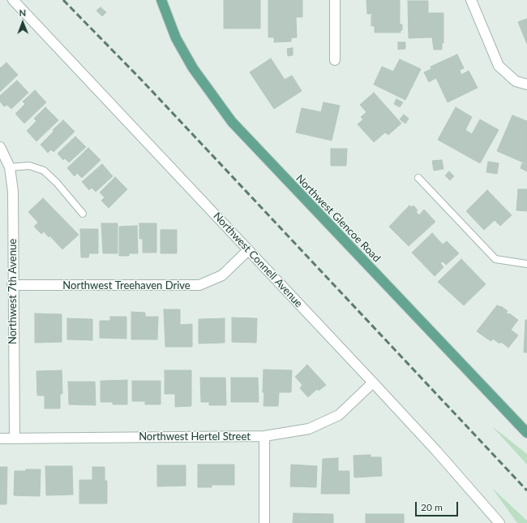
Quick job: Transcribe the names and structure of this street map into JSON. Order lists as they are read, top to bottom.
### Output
{
  "streets": {
    "main road": ["Northwest Glencoe Road"],
    "street": [
      "Northwest Connell Avenue",
      "Northwest Treehaven Drive",
      "Northwest 7th Avenue",
      "Northwest Hertel Street"
    ]
  },
  "crossings": [
    ["Northwest Connell Avenue", "Northwest Treehaven Drive"],
    ["Northwest Connell Avenue", "Northwest Hertel Street"],
    ["Northwest Treehaven Drive", "Northwest 7th Avenue"],
    ["Northwest 7th Avenue", "Northwest Hertel Street"]
  ],
  "scale_bar": "20 m",
  "north": "top"
}
